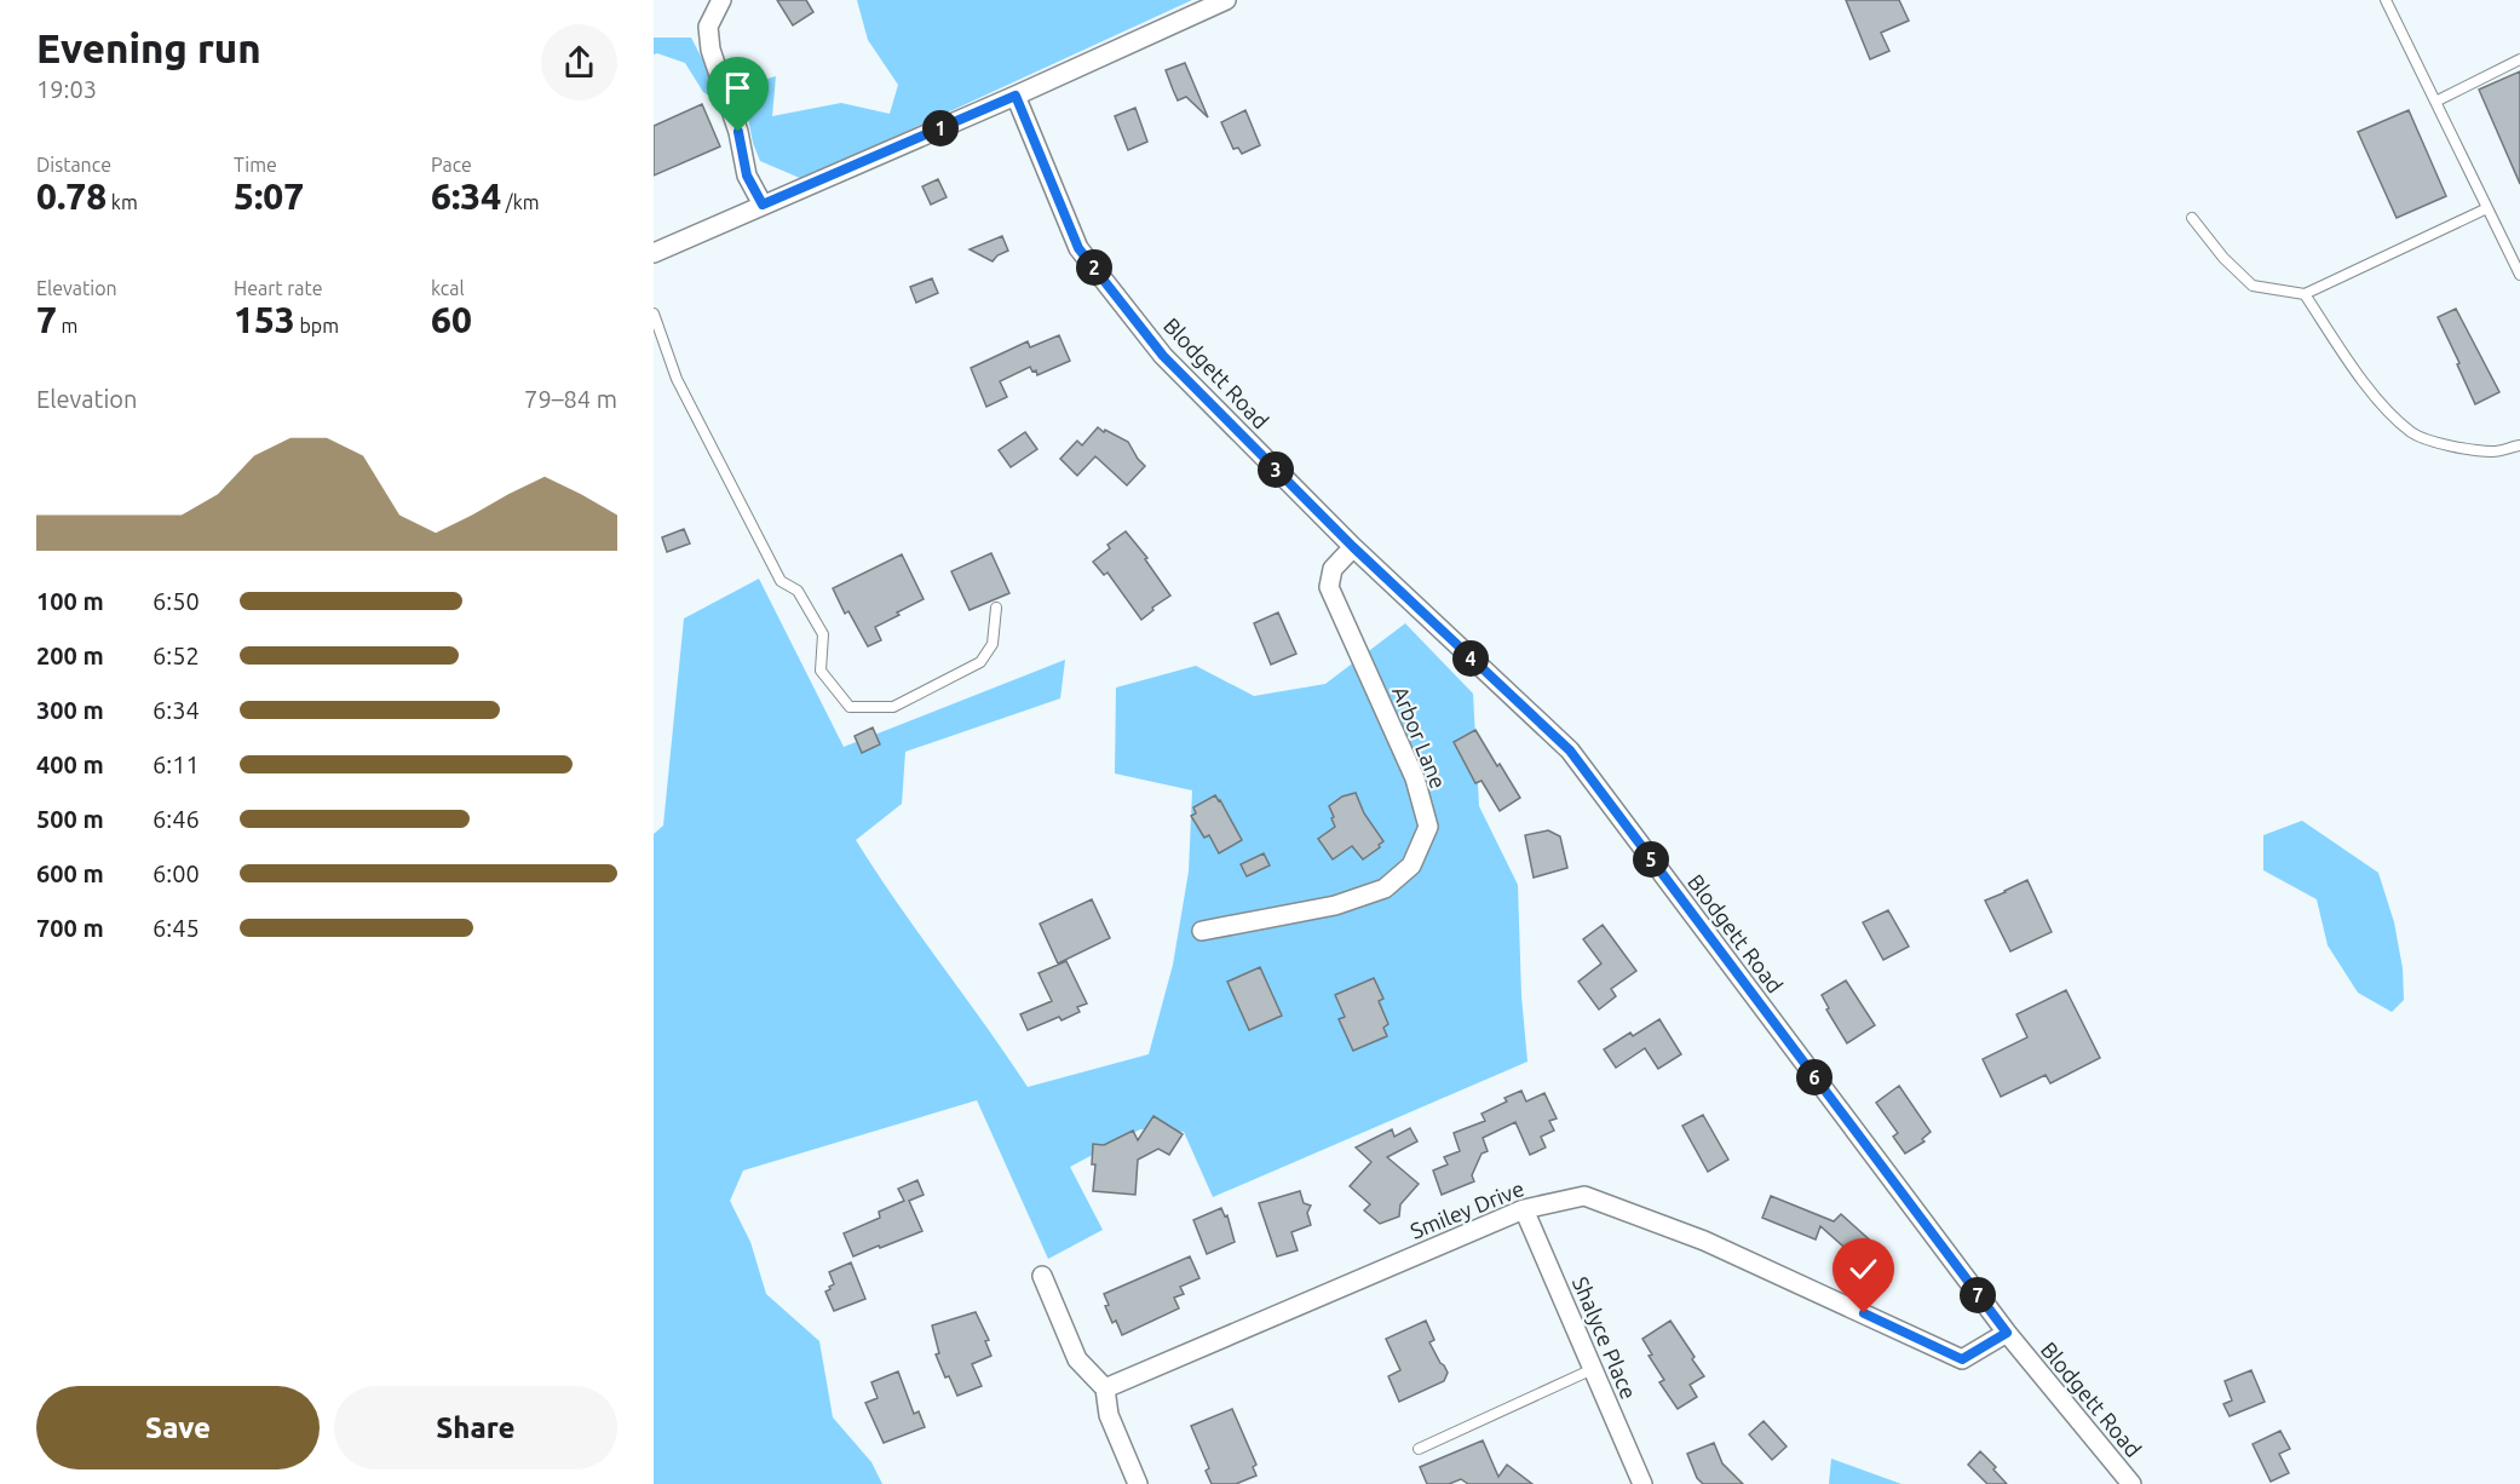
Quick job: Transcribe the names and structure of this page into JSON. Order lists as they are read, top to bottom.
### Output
{
  "streets": {
    "street": [
      "Blodgett Road",
      "Arbor Lane",
      "Smiley Drive",
      "Shalyce Place"
    ]
  },
  "crossings": [
    ["Blodgett Road", "Arbor Lane"],
    ["Blodgett Road", "Smiley Drive"],
    ["Smiley Drive", "Shalyce Place"]
  ],
  "page": {
    "heading": ["Evening run", "19:03"],
    "pins": [
      "1",
      "2",
      "3",
      "4",
      "5",
      "6",
      "7"
    ],
    "stats": [
      ["Distance", "0.78 km"],
      ["Time", "5:07"],
      ["Pace", "6:34 /km"],
      ["Elevation", "7 m"],
      ["Heart rate", "153 bpm"],
      ["kcal", "60"]
    ],
    "chart": ["Elevation", "79–84 m"],
    "list": [
      {
        "name": "100 m",
        "note": "6:50"
      },
      {
        "name": "200 m",
        "note": "6:52"
      },
      {
        "name": "300 m",
        "note": "6:34"
      },
      {
        "name": "400 m",
        "note": "6:11"
      },
      {
        "name": "500 m",
        "note": "6:46"
      },
      {
        "name": "600 m",
        "note": "6:00"
      },
      {
        "name": "700 m",
        "note": "6:45"
      }
    ],
    "buttons": ["Save", "Share"]
  }
}
